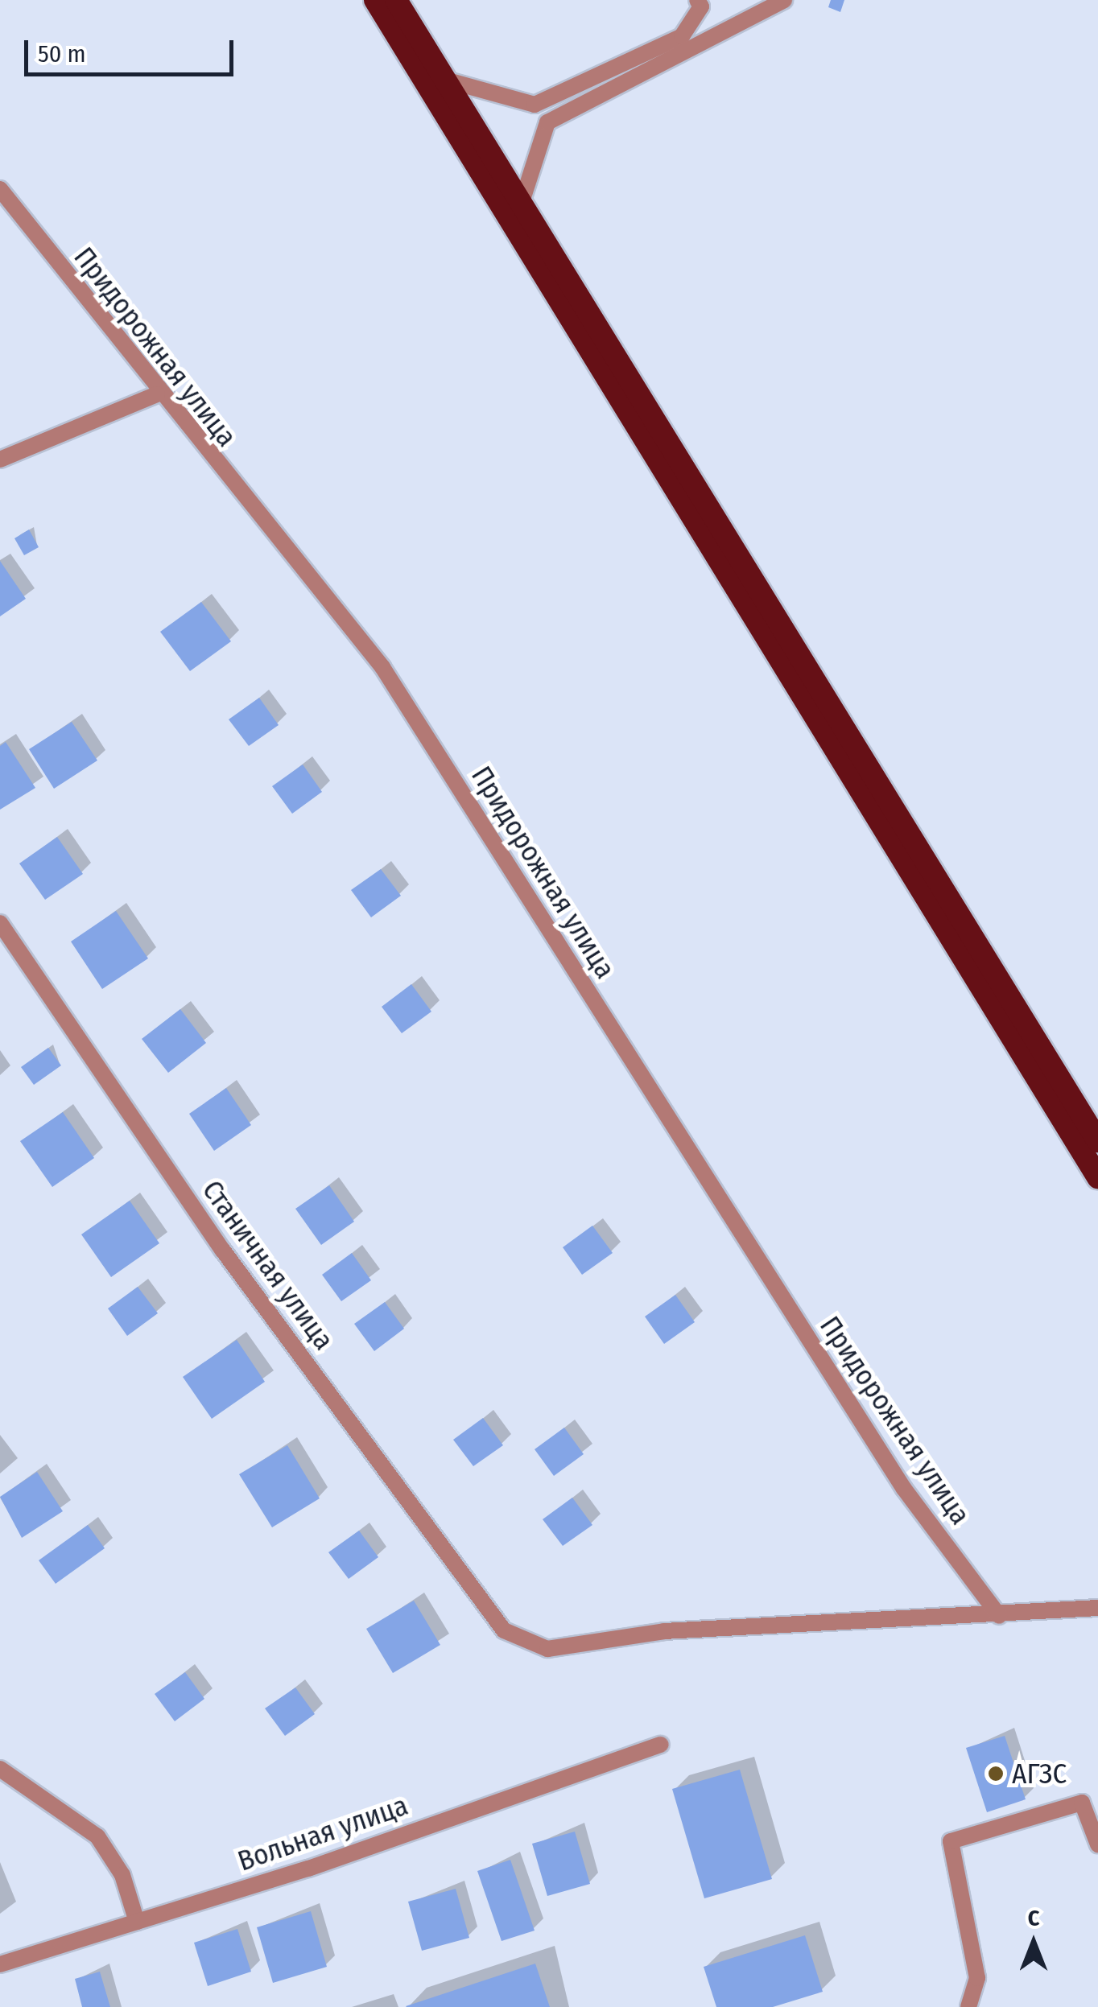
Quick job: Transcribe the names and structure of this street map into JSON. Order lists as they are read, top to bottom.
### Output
{
  "streets": {
    "street": ["Придорожная улица", "Станичная улица", "Вольная улица"]
  },
  "crossings": [
    ["Придорожная улица", "Станичная улица"]
  ],
  "places": ["АГЗС"],
  "scale_bar": "50 m",
  "north": "top"
}
